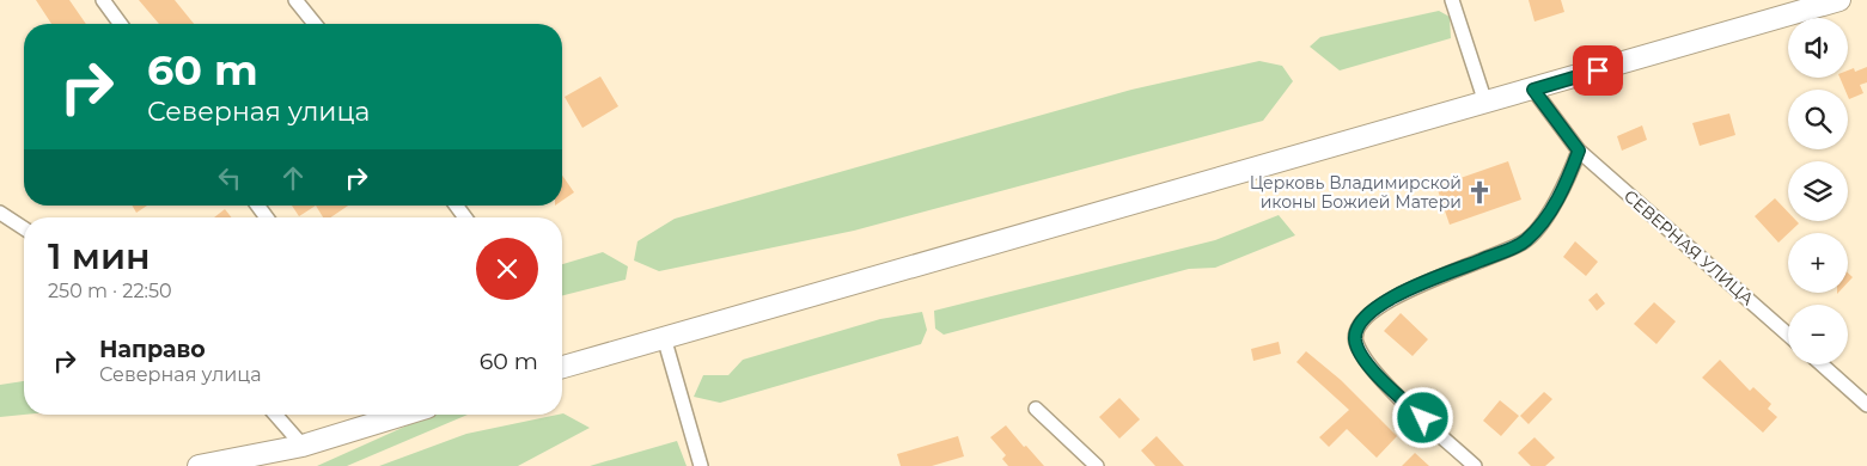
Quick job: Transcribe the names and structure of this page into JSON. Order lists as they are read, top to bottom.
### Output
{
  "streets": {
    "street": ["СЕВЕРНАЯ УЛИЦА"]
  },
  "places": {
    "church": ["Церковь Владимирской иконы Божией Матери"]
  },
  "page": {
    "map_buttons": ["+", "−"],
    "turn": ["60 m", "Северная улица"],
    "heading": ["1 мин", "250 m · 22:50"],
    "list": [
      {
        "name": "Направо",
        "note": "Северная улица",
        "value": "60 m"
      }
    ]
  }
}
